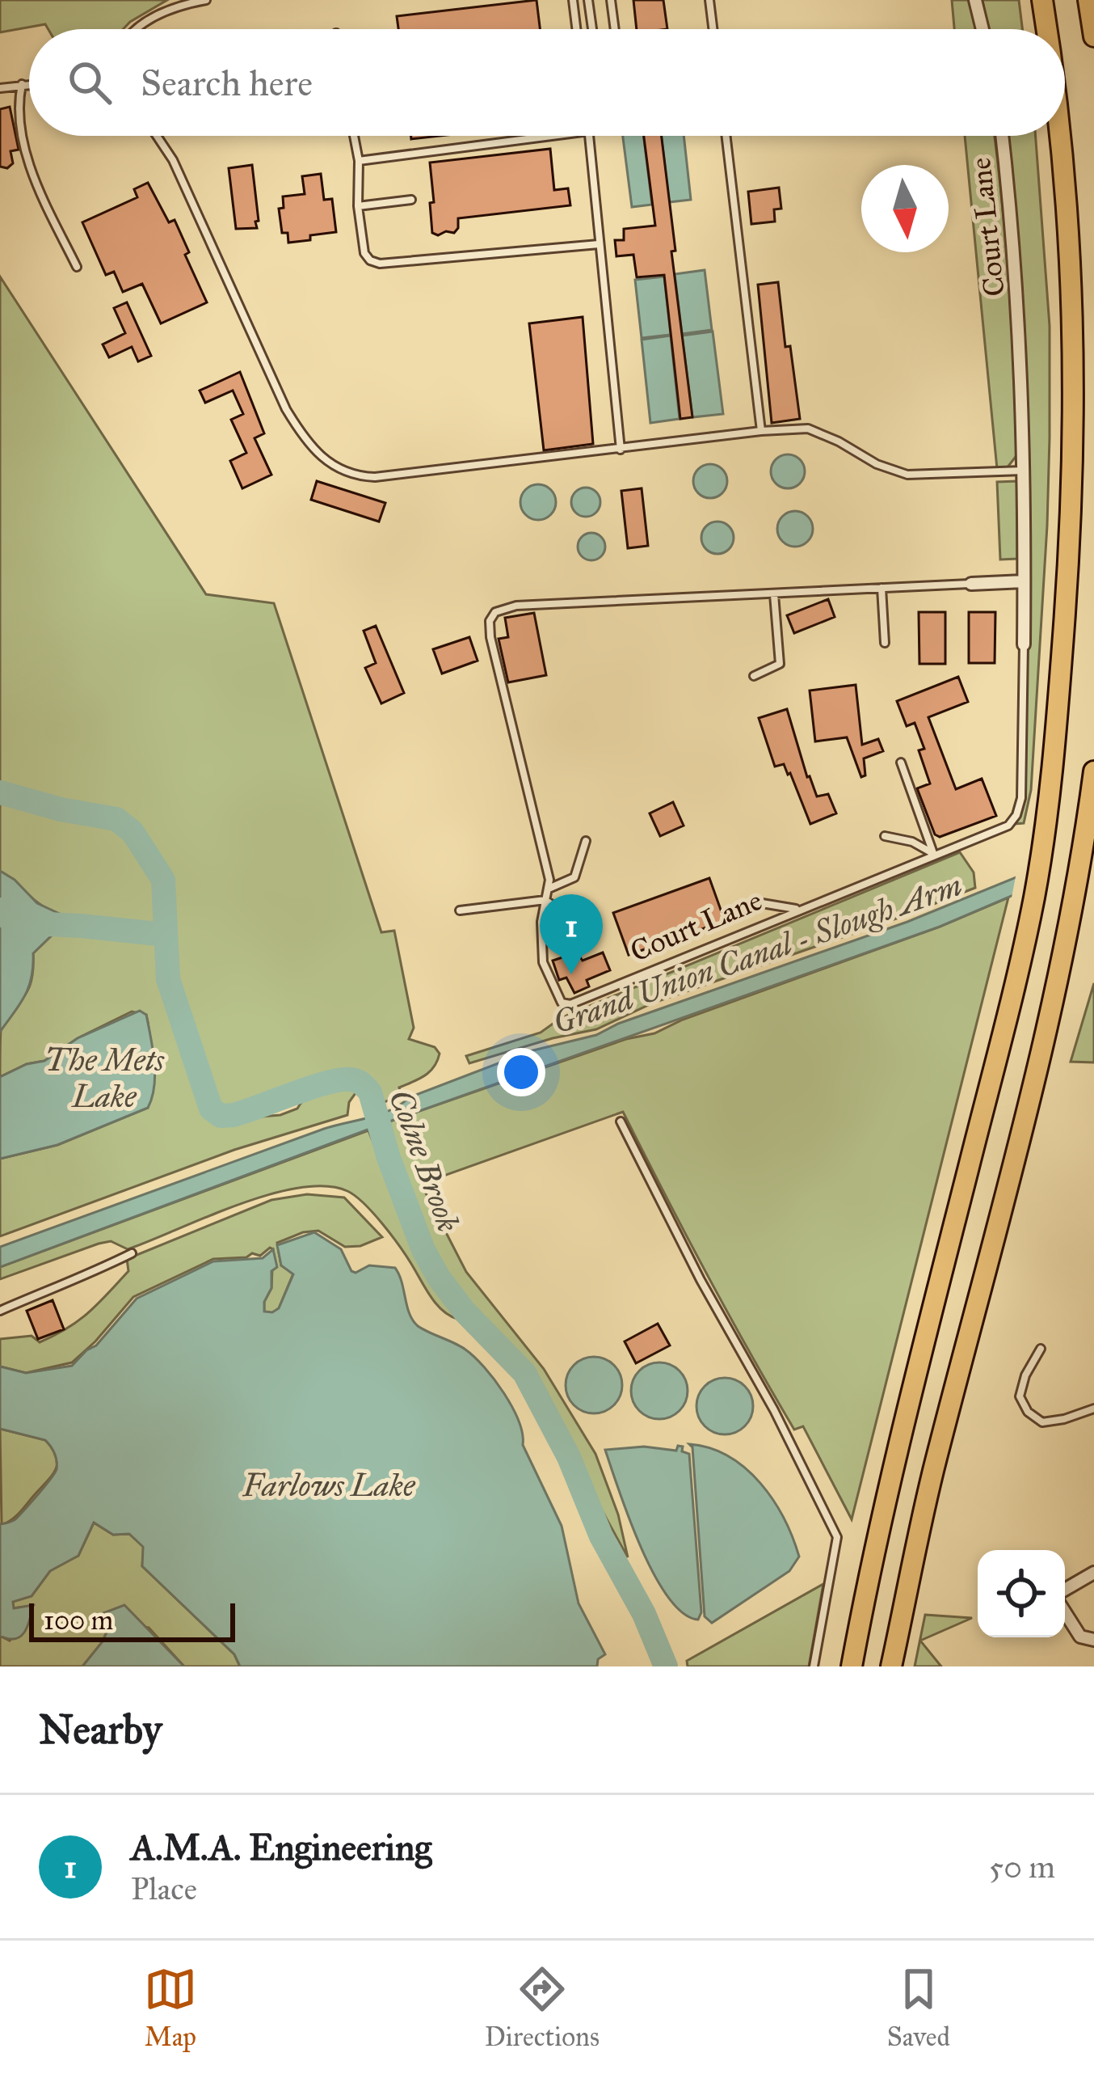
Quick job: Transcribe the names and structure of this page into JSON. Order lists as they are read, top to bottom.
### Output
{
  "streets": {
    "street": ["Court Lane"]
  },
  "water": [
    "Grand Union Canal - Slough Arm",
    "The Mets Lake",
    "Colne Brook",
    "Farlows Lake"
  ],
  "scale_bar": "100 m",
  "north": "bottom",
  "page": {
    "search": "Search here",
    "pins": "1",
    "scale": "100 m",
    "heading": "Nearby",
    "list": [
      {
        "mark": "1",
        "name": "A.M.A. Engineering",
        "note": "Place",
        "value": "50 m"
      }
    ],
    "nav": ["Map", "Directions", "Saved"]
  }
}
